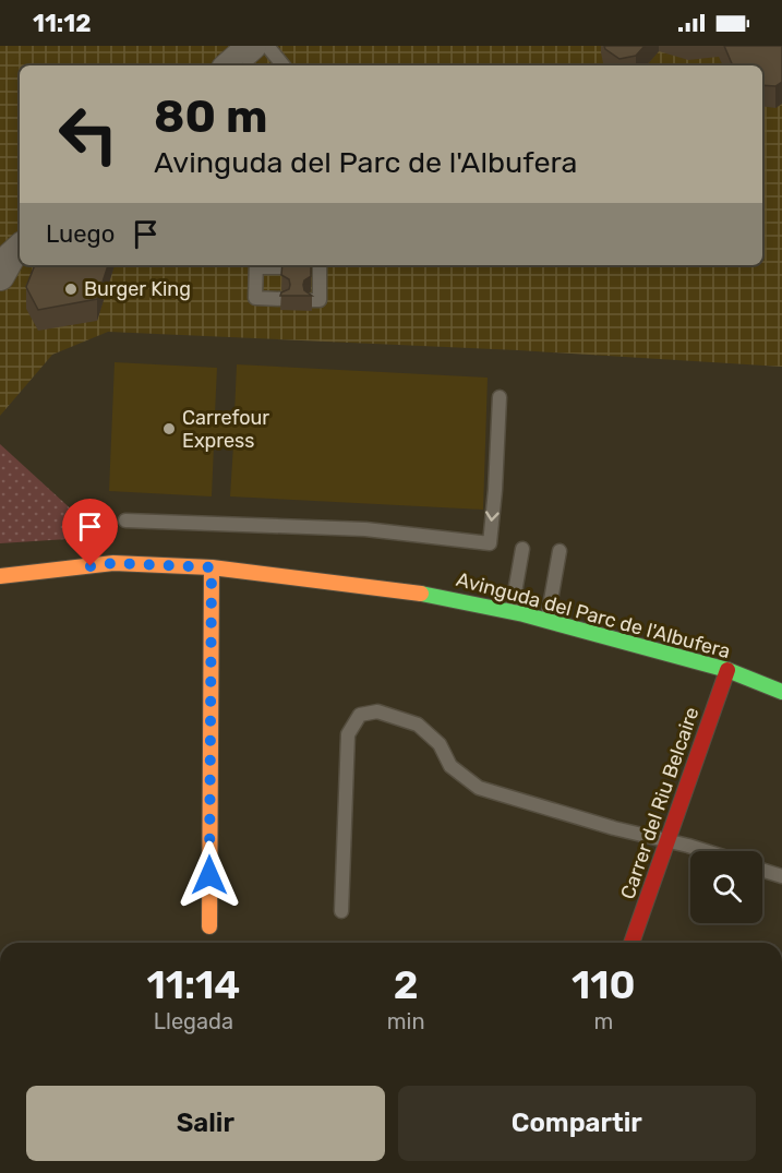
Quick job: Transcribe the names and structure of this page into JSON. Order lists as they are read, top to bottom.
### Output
{
  "streets": {
    "street": ["Avinguda del Parc de l'Albufera", "Carrer del Riu Belcaire"]
  },
  "crossings": [
    ["Avinguda del Parc de l'Albufera", "Carrer del Riu Belcaire"]
  ],
  "places": ["Burger King", "Carrefour Express"],
  "page": {
    "status": "11:12",
    "turn": ["80 m", "Avinguda del Parc de l'Albufera"],
    "then": "Luego",
    "eta": [
      "11:14",
      "Llegada",
      "2",
      "min",
      "110",
      "m"
    ],
    "buttons": ["Salir", "Compartir"]
  }
}
